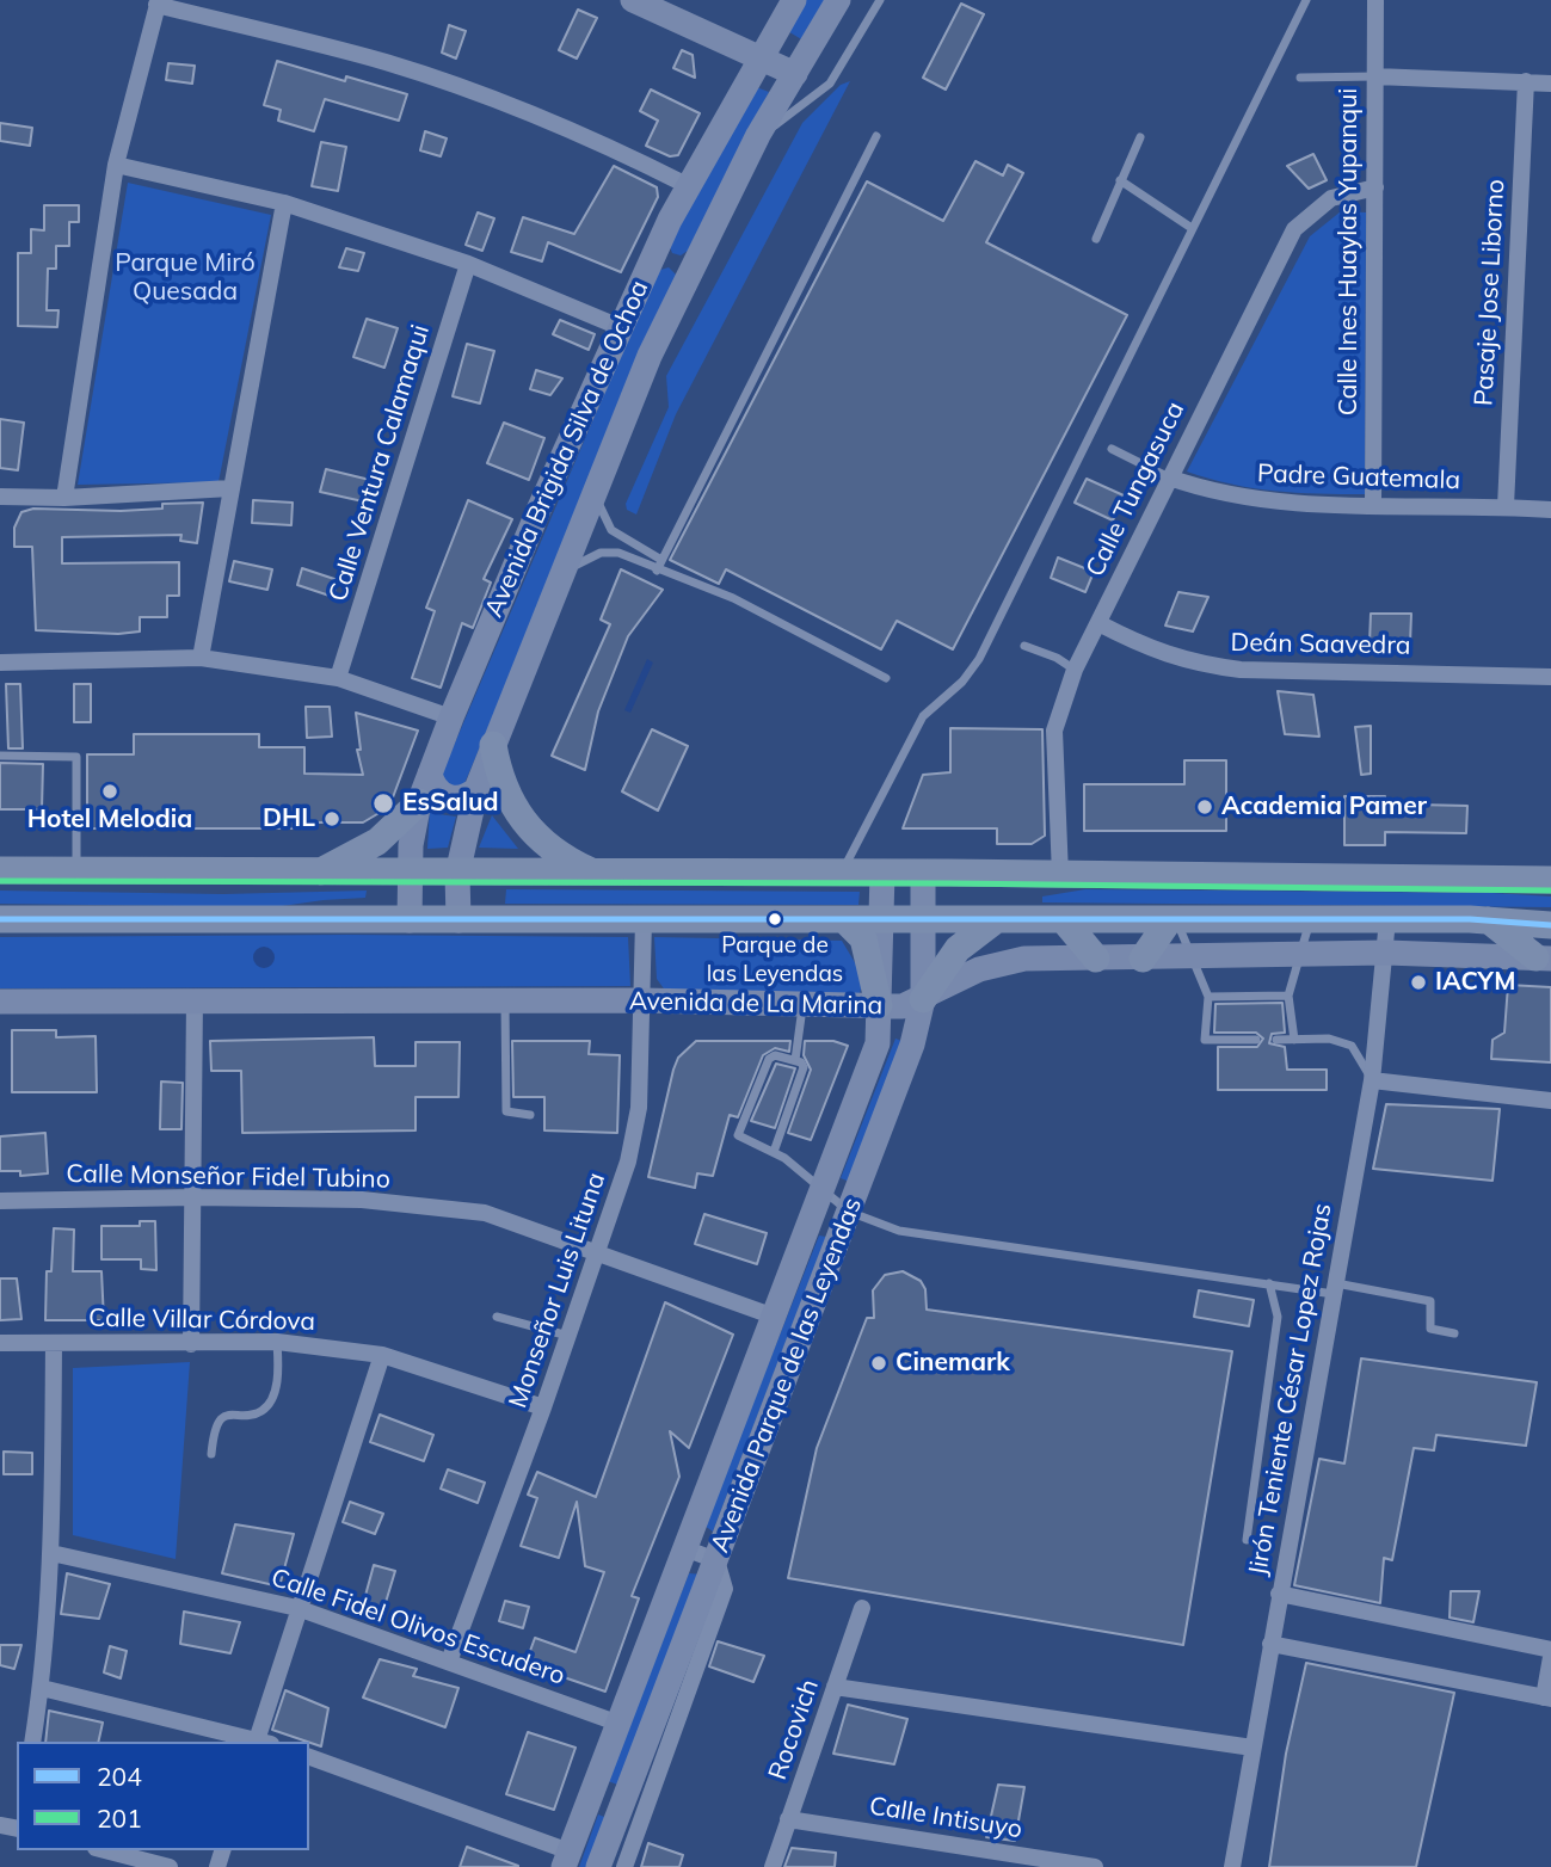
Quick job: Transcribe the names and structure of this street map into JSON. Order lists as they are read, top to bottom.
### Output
{
  "streets": {
    "street": [
      "Calle Ines Huaylas Yupanqui",
      "Pasaje Jose Liborno",
      "Avenida Brigida Silva de Ochoa",
      "Calle Ventura Calamaqui",
      "Padre Guatemala",
      "Calle Tungasuca",
      "Deán Saavedra",
      "Avenida de La Marina",
      "Calle Monseñor Fidel Tubino",
      "Monseñor Luis Lituna",
      "Calle Villar Córdova",
      "Avenida Parque de las Leyendas",
      "Jirón Teniente César Lopez Rojas",
      "Calle Fidel Olivos Escudero",
      "Rocovich",
      "Calle Intisuyo"
    ]
  },
  "crossings": [
    ["Calle Ines Huaylas Yupanqui", "Padre Guatemala"],
    ["Calle Ines Huaylas Yupanqui", "Calle Tungasuca"],
    ["Pasaje Jose Liborno", "Padre Guatemala"],
    ["Padre Guatemala", "Calle Tungasuca"],
    ["Calle Tungasuca", "Deán Saavedra"],
    ["Avenida de La Marina", "Monseñor Luis Lituna"],
    ["Avenida de La Marina", "Avenida Parque de las Leyendas"],
    ["Avenida de La Marina", "Jirón Teniente César Lopez Rojas"],
    ["Calle Monseñor Fidel Tubino", "Monseñor Luis Lituna"],
    ["Calle Monseñor Fidel Tubino", "Avenida Parque de las Leyendas"],
    ["Monseñor Luis Lituna", "Calle Villar Córdova"],
    ["Monseñor Luis Lituna", "Calle Fidel Olivos Escudero"],
    ["Avenida Parque de las Leyendas", "Calle Fidel Olivos Escudero"],
    ["Rocovich", "Calle Intisuyo"]
  ],
  "parks": ["Parque Miró Quesada"],
  "places": [
    "Hotel Melodia",
    "EsSalud",
    "Academia Pamer",
    "DHL",
    "Parque de las Leyendas",
    "IACYM",
    "Cinemark"
  ],
  "lines": ["transit line 201", "transit line 204"],
  "legend": ["204", "201"]
}
